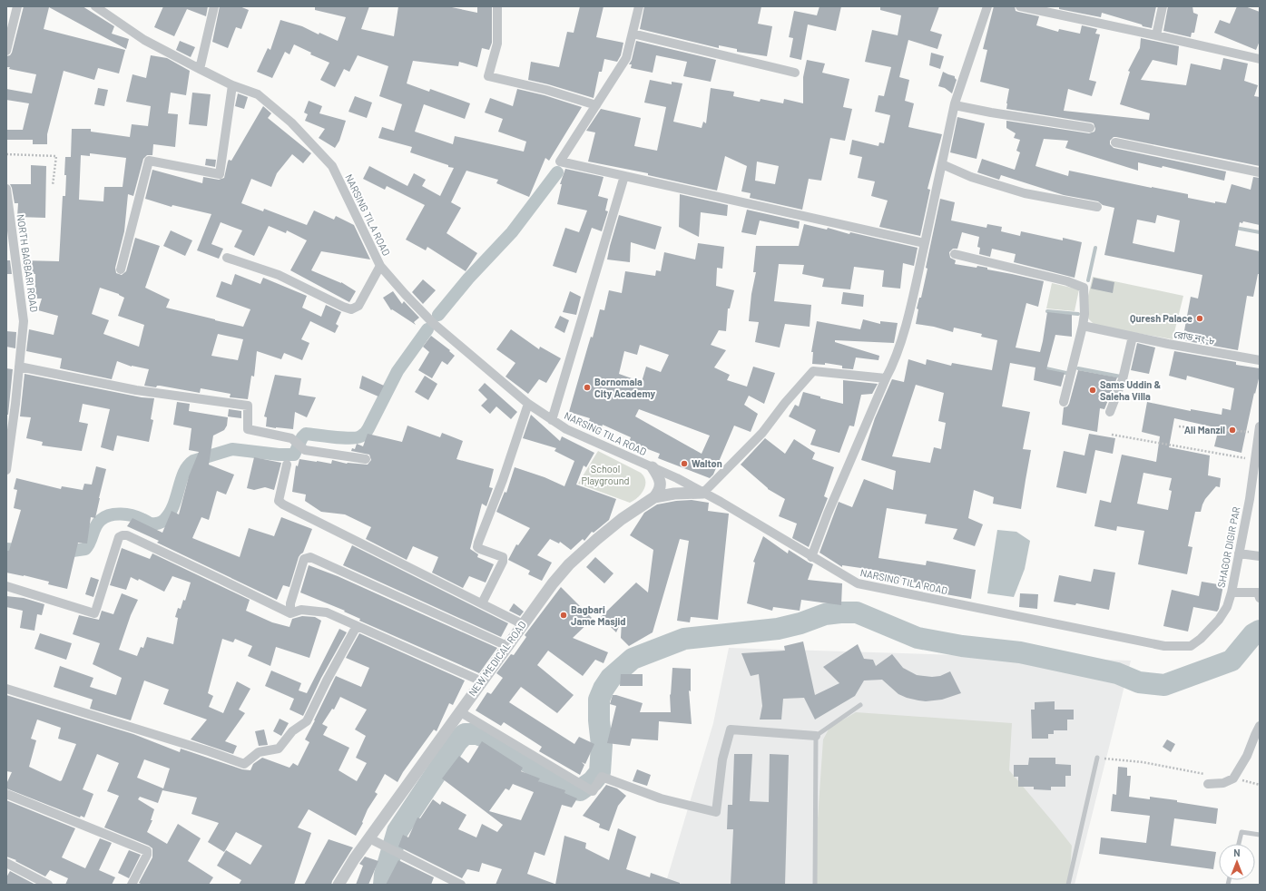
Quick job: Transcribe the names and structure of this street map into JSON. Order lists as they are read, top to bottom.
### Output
{
  "streets": {
    "street": [
      "NARSING TILA ROAD",
      "NORTH BAGBARI ROAD",
      "রোড নং-৮",
      "SHAGOR DIGIR PAR",
      "NEW MEDICAL ROAD"
    ]
  },
  "crossings": [
    ["NARSING TILA ROAD", "SHAGOR DIGIR PAR"],
    ["NARSING TILA ROAD", "NEW MEDICAL ROAD"]
  ],
  "parks": ["School Playground"],
  "places": [
    "Quresh Palace",
    "Bornomala City Academy",
    "Sams Uddin & Saleha Villa",
    "Ali Manzil",
    "Walton",
    "Bagbari Jame Masjid"
  ],
  "north": "top"
}
